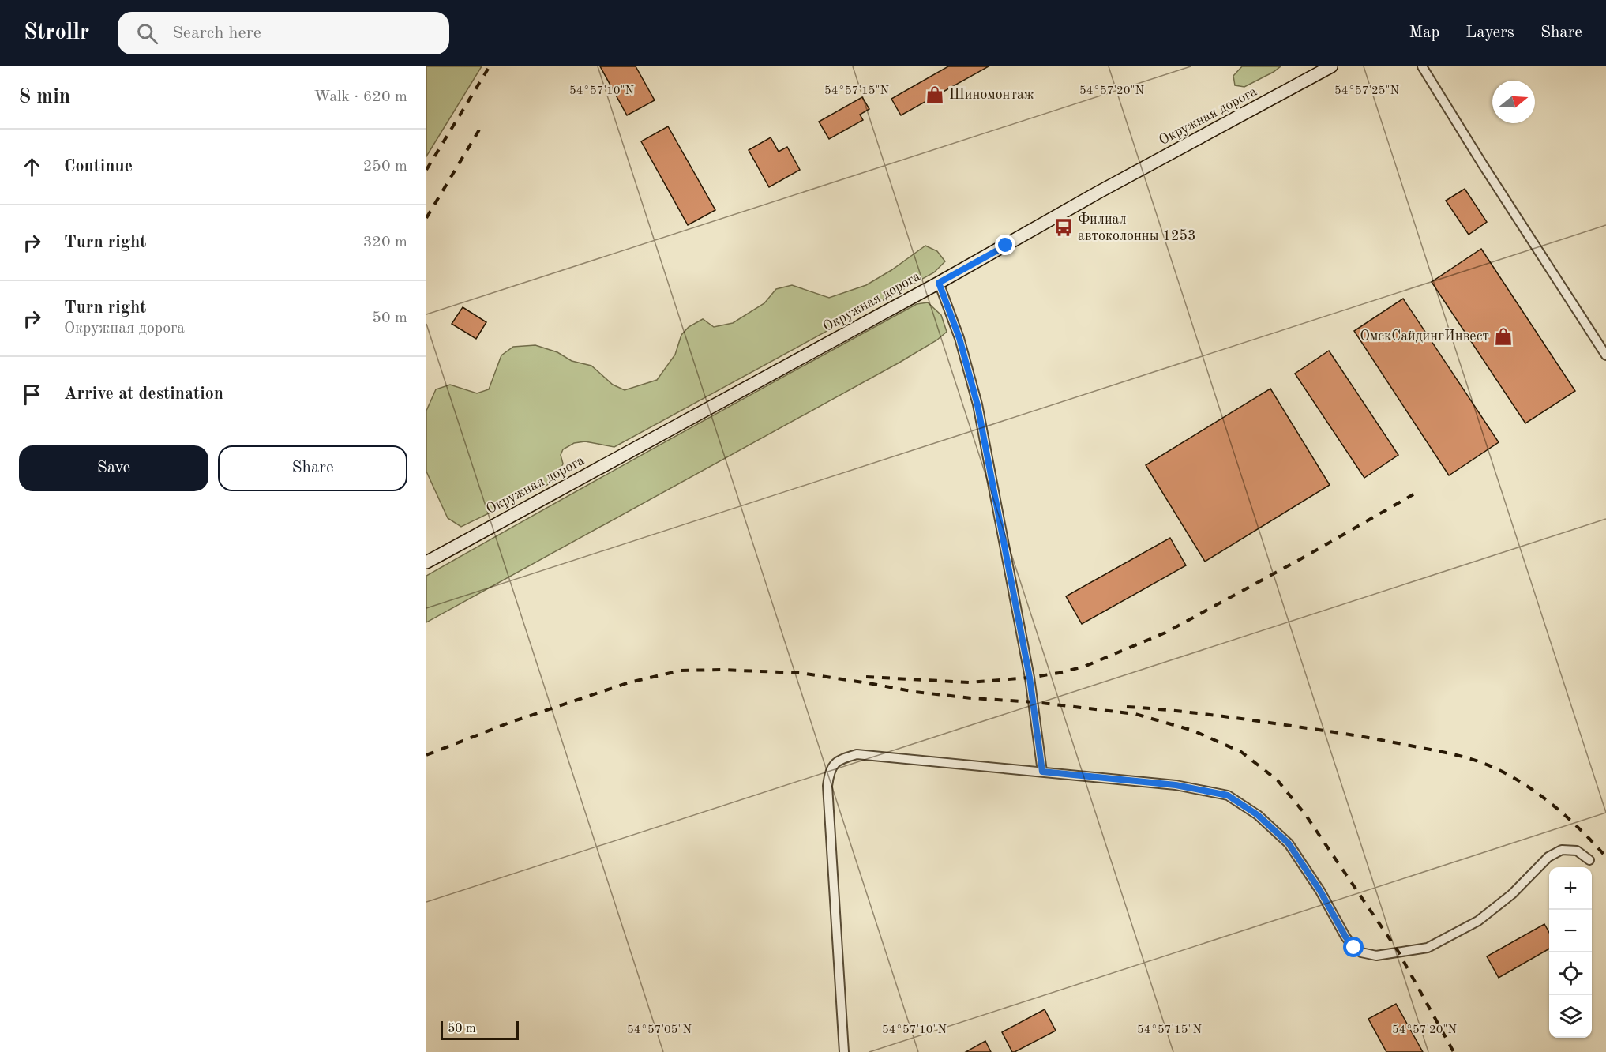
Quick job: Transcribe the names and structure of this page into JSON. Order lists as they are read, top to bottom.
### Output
{
  "streets": {
    "main road": ["Окружная дорога"]
  },
  "places": {
    "shop": ["Шиномонтаж", "ОмскСайдингИнвест"],
    "bus stop": ["Филиал автоколонны 1253"]
  },
  "scale_bar": "50 m",
  "north": "right",
  "page": {
    "header": "Strollr",
    "search": "Search here",
    "nav": ["Map", "Layers", "Share"],
    "heading": ["8 min", "Walk · 620 m"],
    "list": [
      ["Continue", "250 m"],
      ["Turn right", "320 m"],
      ["Turn right", "Окружная дорога", "50 m"],
      "Arrive at destination"
    ],
    "buttons": ["Save", "Share"],
    "map_buttons": ["+", "−"],
    "scale": "50 m"
  },
  "coordinates": [
    "54°57'10\"N",
    "54°57'15\"N",
    "54°57'20\"N",
    "54°57'25\"N",
    "54°57'05\"N"
  ]
}
